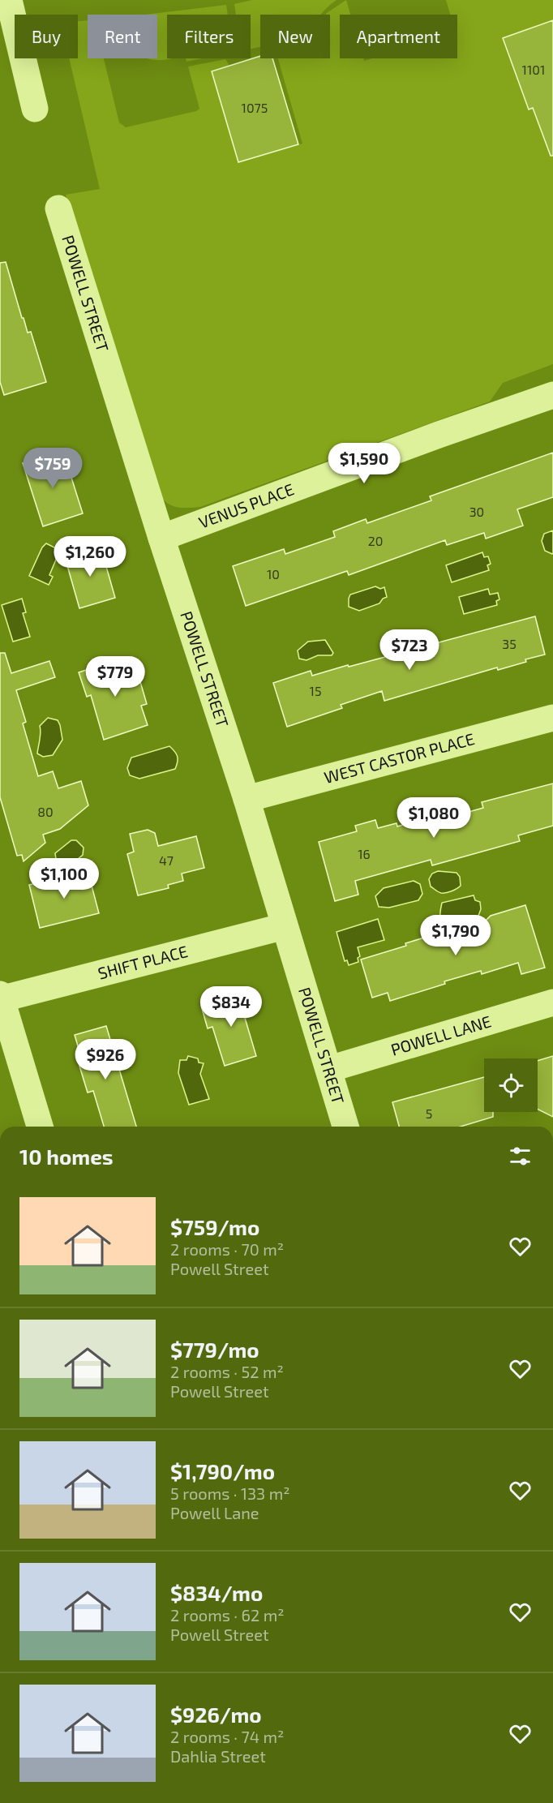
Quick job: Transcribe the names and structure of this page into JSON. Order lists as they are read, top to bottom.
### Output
{
  "streets": {
    "street": [
      "POWELL STREET",
      "VENUS PLACE",
      "WEST CASTOR PLACE",
      "SHIFT PLACE",
      "POWELL LANE"
    ]
  },
  "crossings": [
    ["POWELL STREET", "VENUS PLACE"],
    ["POWELL STREET", "WEST CASTOR PLACE"],
    ["POWELL STREET", "SHIFT PLACE"],
    ["POWELL STREET", "POWELL LANE"]
  ],
  "house_numbers": [
    "1101",
    "1075",
    "30",
    "20",
    "10",
    "35",
    "15",
    "80",
    "16",
    "47",
    "5"
  ],
  "page": {
    "chip": [
      "Buy",
      "Rent",
      "Filters",
      "New",
      "Apartment"
    ],
    "price": [
      "$1,590",
      "$759",
      "$1,260",
      "$723",
      "$779",
      "$1,080",
      "$1,100",
      "$1,790",
      "$834",
      "$926"
    ],
    "heading": "10 homes",
    "list": [
      {
        "name": "$759/mo",
        "note": "2 rooms · 70 m² · Powell Street"
      },
      {
        "name": "$779/mo",
        "note": "2 rooms · 52 m² · Powell Street"
      },
      {
        "name": "$1,790/mo",
        "note": "5 rooms · 133 m² · Powell Lane"
      },
      {
        "name": "$834/mo",
        "note": "2 rooms · 62 m² · Powell Street"
      },
      {
        "name": "$926/mo",
        "note": "2 rooms · 74 m² · Dahlia Street"
      }
    ]
  }
}
